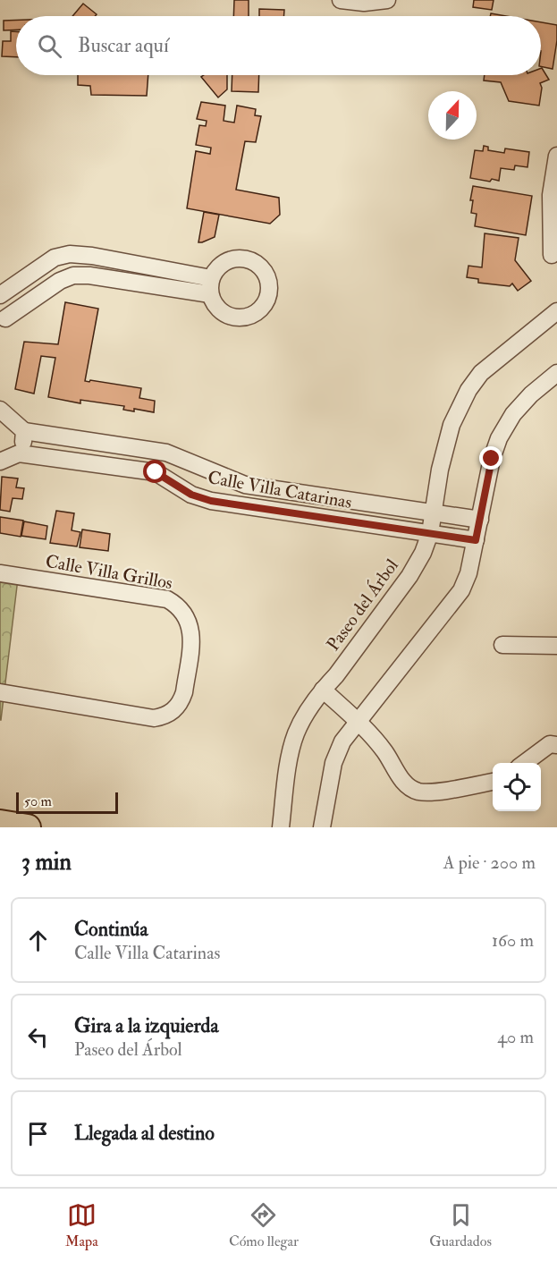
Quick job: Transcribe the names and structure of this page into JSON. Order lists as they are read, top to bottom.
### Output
{
  "streets": {
    "street": ["Calle Villa Catarinas", "Calle Villa Grillos", "Paseo del Árbol"]
  },
  "crossings": [
    ["Calle Villa Catarinas", "Paseo del Árbol"]
  ],
  "scale_bar": "50 m",
  "north": "top",
  "page": {
    "search": "Buscar aquí",
    "scale": "50 m",
    "heading": ["3 min", "A pie · 200 m"],
    "list": [
      ["Continúa", "Calle Villa Catarinas", "160 m"],
      ["Gira a la izquierda", "Paseo del Árbol", "40 m"],
      "Llegada al destino"
    ],
    "nav": ["Mapa", "Cómo llegar", "Guardados"]
  }
}
